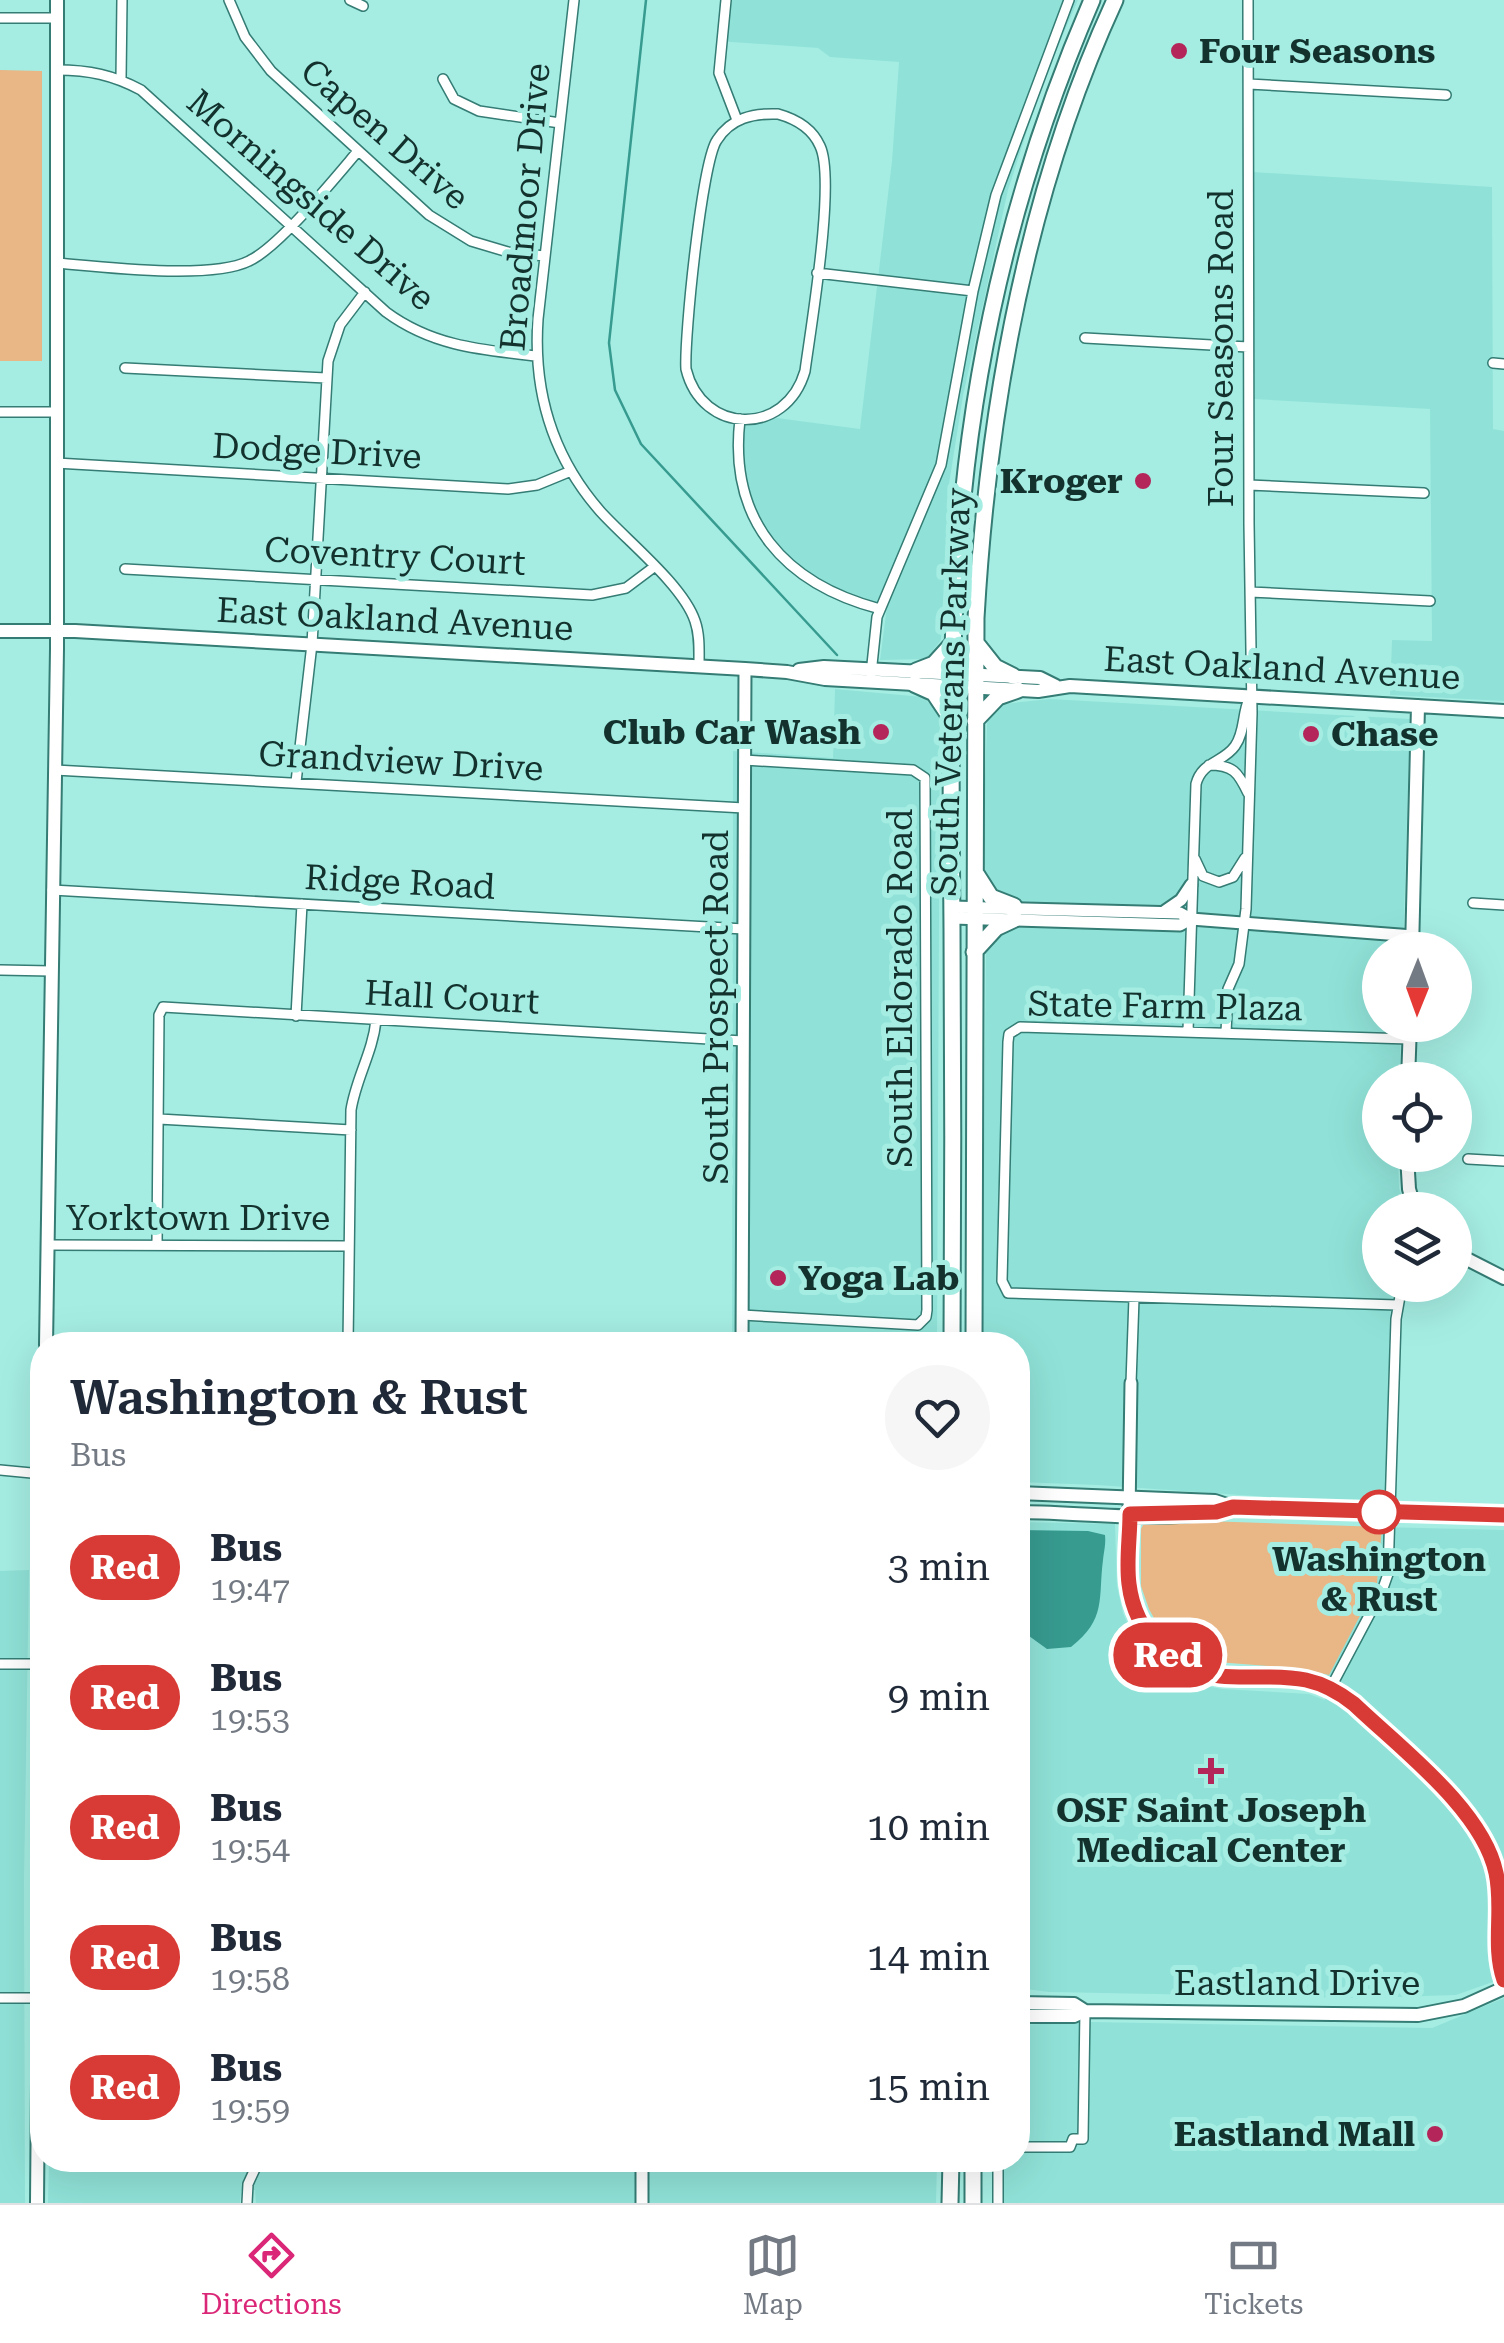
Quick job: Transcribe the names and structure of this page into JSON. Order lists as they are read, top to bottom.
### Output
{
  "streets": {
    "highway": ["South Veterans Parkway"],
    "main road": ["East Oakland Avenue", "Eastland Drive"],
    "street": [
      "Capen Drive",
      "Morningside Drive",
      "Broadmoor Drive",
      "Four Seasons Road",
      "Dodge Drive",
      "Coventry Court",
      "Grandview Drive",
      "Ridge Road",
      "South Eldorado Road",
      "Hall Court",
      "State Farm Plaza",
      "South Prospect Road",
      "Yorktown Drive"
    ]
  },
  "crossings": [
    ["Capen Drive", "Broadmoor Drive"],
    ["Morningside Drive", "Broadmoor Drive"],
    ["Broadmoor Drive", "Dodge Drive"],
    ["Broadmoor Drive", "Coventry Court"],
    ["Broadmoor Drive", "East Oakland Avenue"],
    ["Four Seasons Road", "East Oakland Avenue"],
    ["Four Seasons Road", "State Farm Plaza"],
    ["East Oakland Avenue", "South Veterans Parkway"],
    ["East Oakland Avenue", "South Prospect Road"],
    ["Grandview Drive", "South Prospect Road"],
    ["Ridge Road", "South Prospect Road"],
    ["South Eldorado Road", "South Prospect Road"],
    ["Hall Court", "South Prospect Road"]
  ],
  "places": {
    "other": [
      "Four Seasons",
      "Kroger",
      "Club Car Wash",
      "Chase",
      "Yoga Lab",
      "Washington & Rust",
      "Eastland Mall"
    ],
    "health": ["OSF Saint Joseph Medical Center"]
  },
  "lines": ["bus line Red"],
  "north": "bottom",
  "page": {
    "on_map": "Red",
    "heading": ["Washington & Rust", "Bus"],
    "list": [
      {
        "mark": "Red",
        "name": "Bus",
        "note": "19:47",
        "value": "3 min"
      },
      {
        "mark": "Red",
        "name": "Bus",
        "note": "19:53",
        "value": "9 min"
      },
      {
        "mark": "Red",
        "name": "Bus",
        "note": "19:54",
        "value": "10 min"
      },
      {
        "mark": "Red",
        "name": "Bus",
        "note": "19:58",
        "value": "14 min"
      },
      {
        "mark": "Red",
        "name": "Bus",
        "note": "19:59",
        "value": "15 min"
      }
    ],
    "tabs": ["Directions", "Map", "Tickets"]
  }
}
